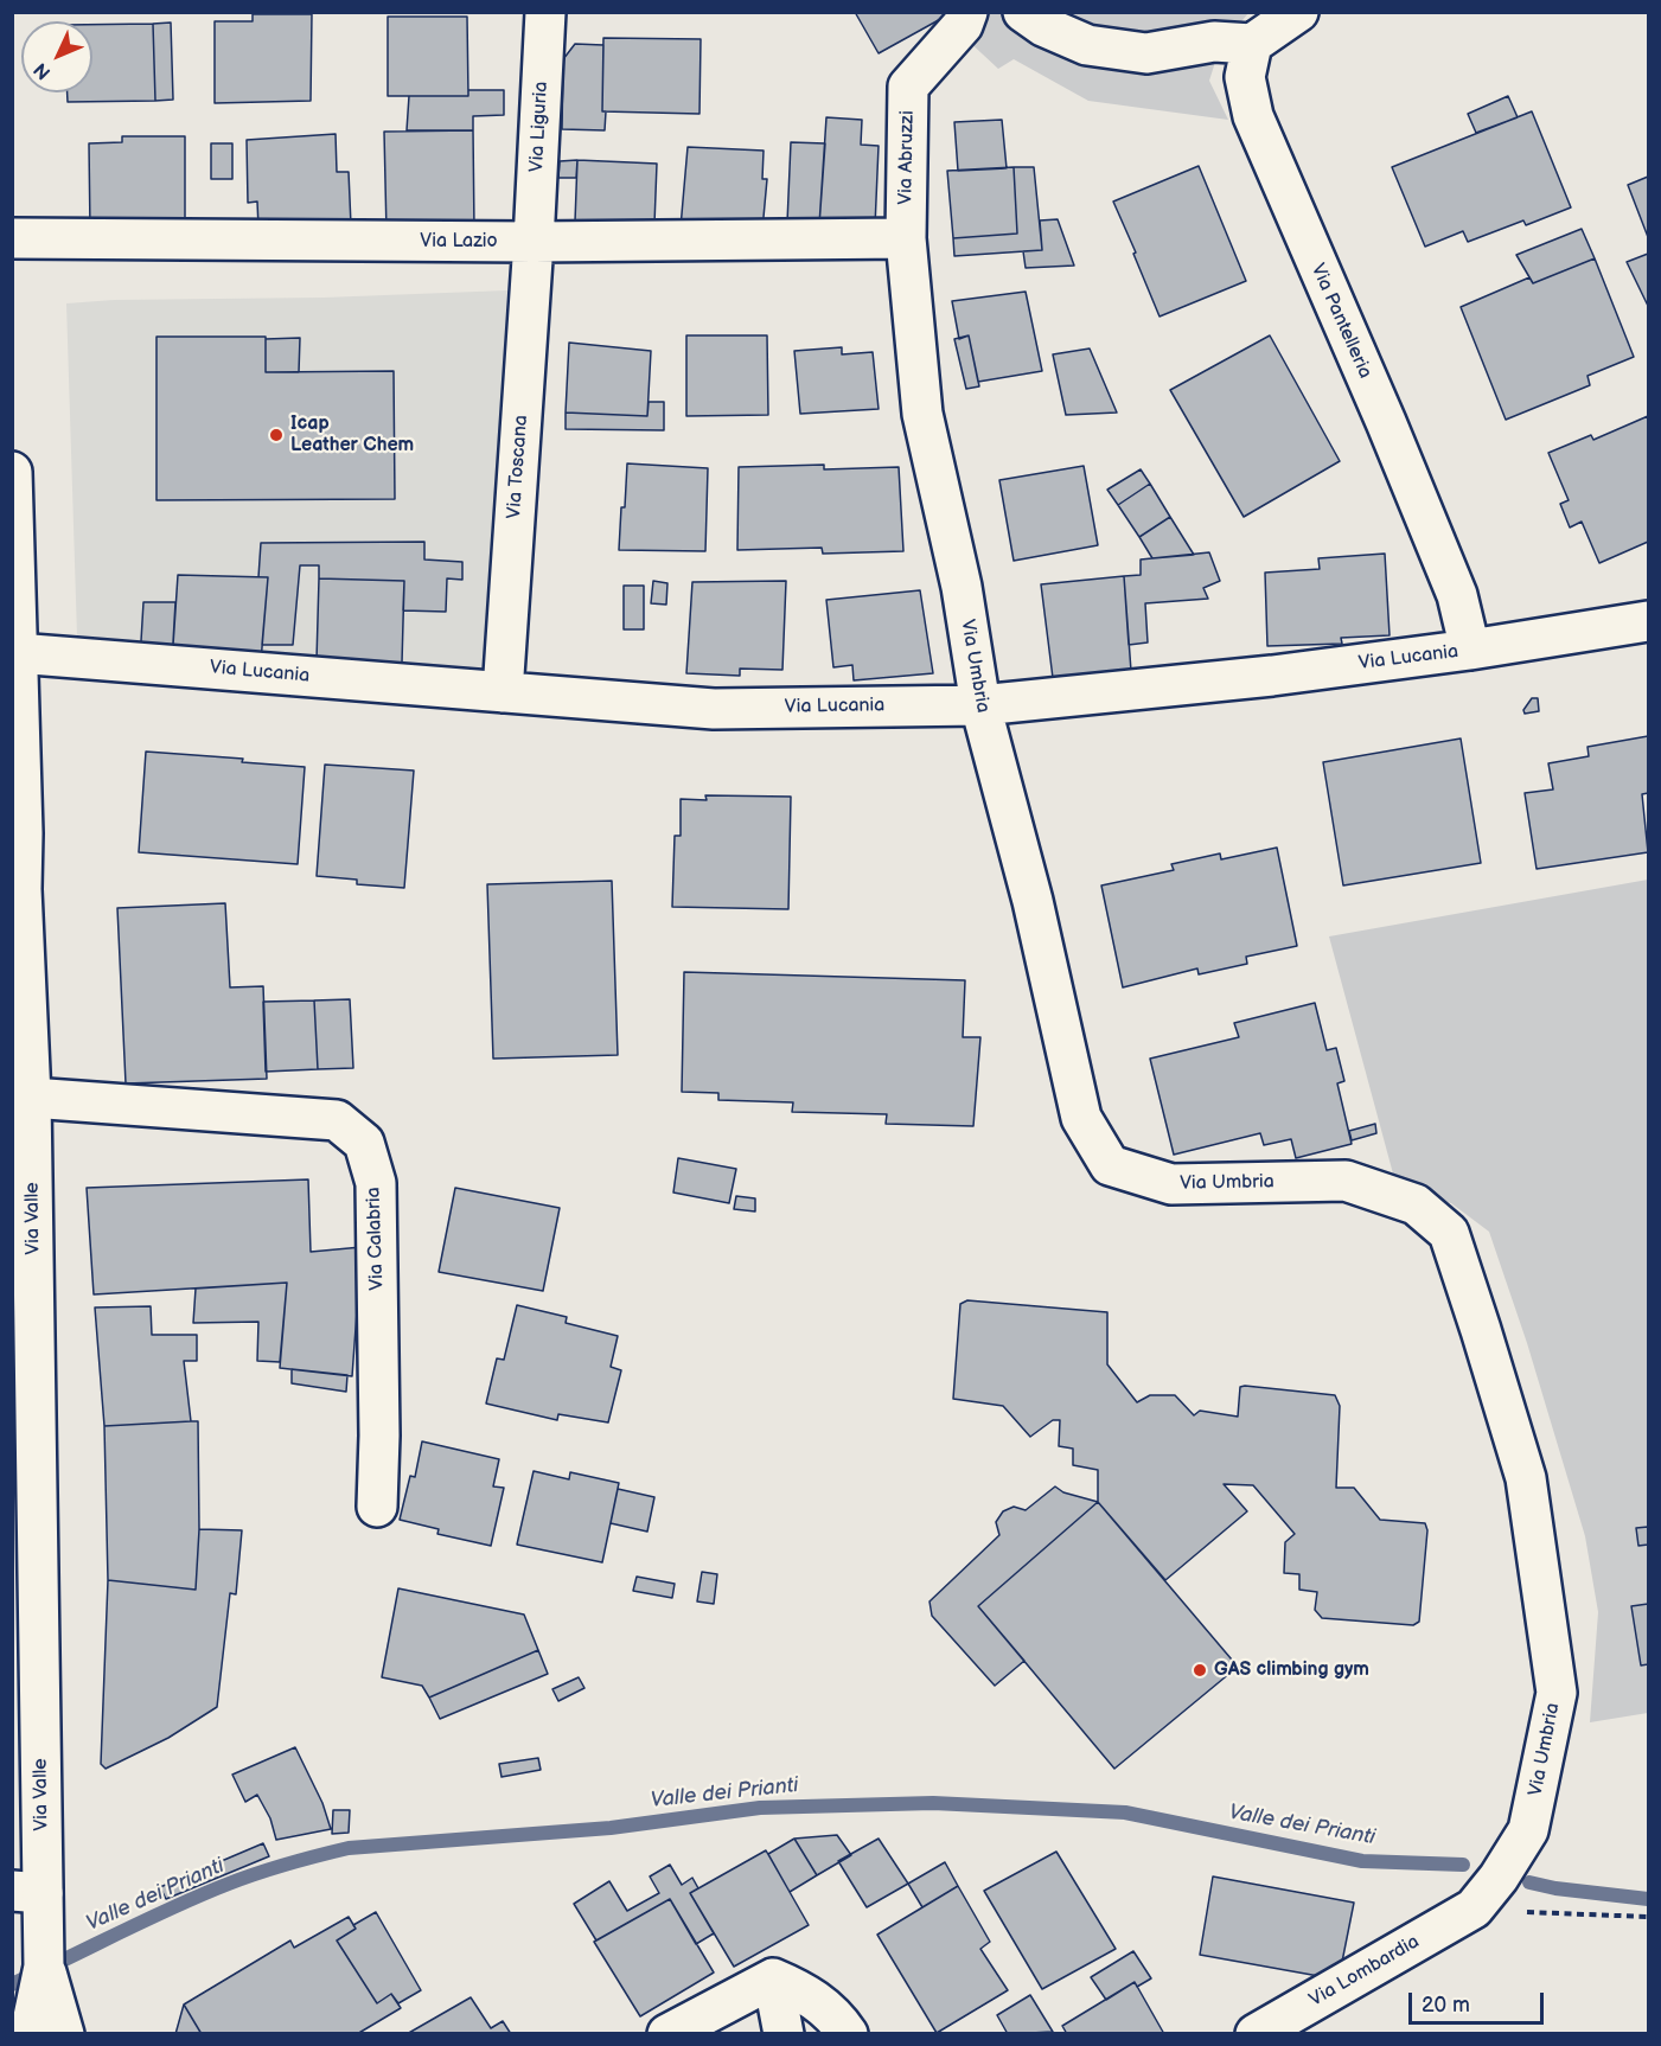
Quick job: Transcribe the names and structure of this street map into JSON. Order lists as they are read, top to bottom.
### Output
{
  "streets": {
    "street": [
      "Via Liguria",
      "Via Abruzzi",
      "Via Lazio",
      "Via Pantelleria",
      "Via Toscana",
      "Via Lucania",
      "Via Umbria",
      "Via Valle",
      "Via Calabria",
      "Via Lombardia"
    ]
  },
  "crossings": [
    ["Via Liguria", "Via Lazio"],
    ["Via Liguria", "Via Toscana"],
    ["Via Abruzzi", "Via Lazio"],
    ["Via Abruzzi", "Via Umbria"],
    ["Via Lazio", "Via Toscana"],
    ["Via Lazio", "Via Umbria"],
    ["Via Pantelleria", "Via Lucania"],
    ["Via Toscana", "Via Lucania"],
    ["Via Lucania", "Via Umbria"],
    ["Via Lucania", "Via Valle"],
    ["Via Umbria", "Via Lombardia"],
    ["Via Valle", "Via Calabria"]
  ],
  "water": ["Valle dei Prianti"],
  "places": ["Icap Leather Chem", "GAS climbing gym"],
  "scale_bar": "20 m",
  "north": "bottom left"
}
